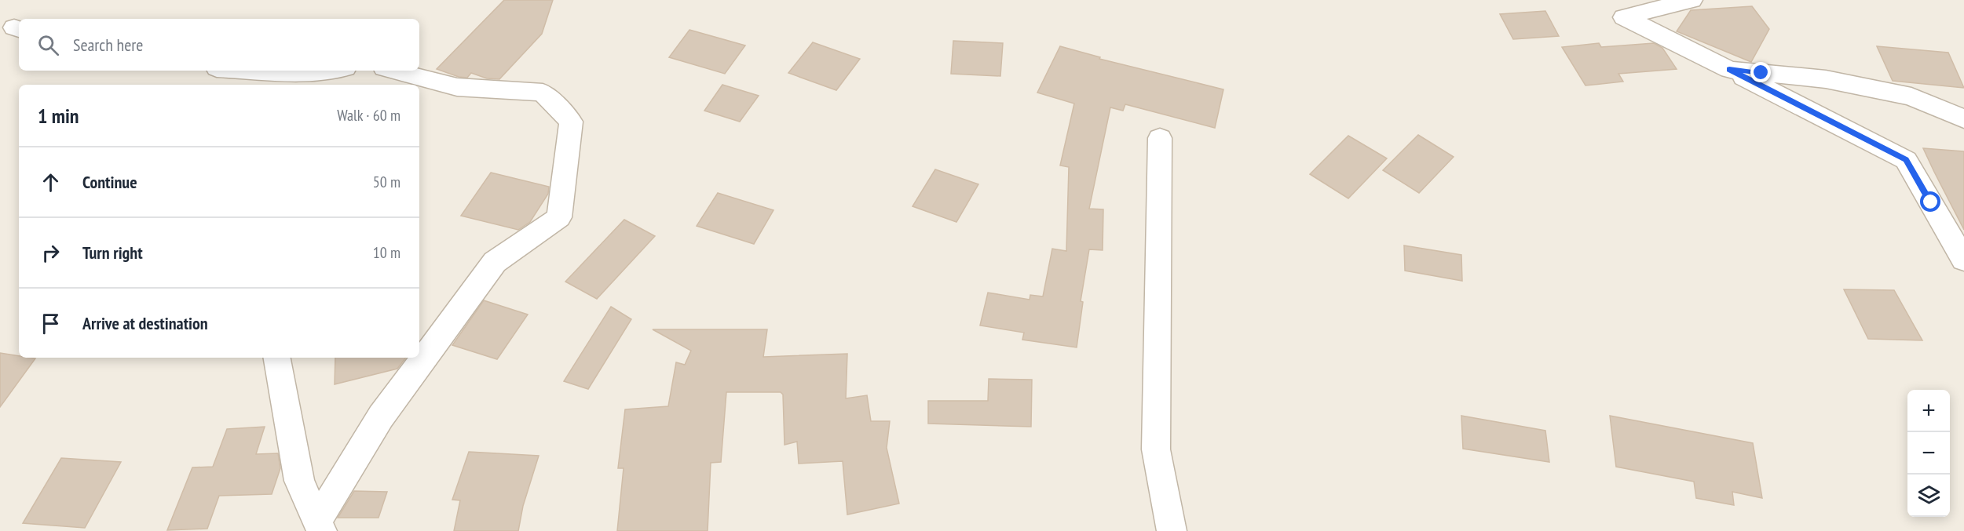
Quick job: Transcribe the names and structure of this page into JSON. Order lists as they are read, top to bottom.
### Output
{
  "page": {
    "search": "Search here",
    "heading": ["1 min", "Walk · 60 m"],
    "list": [
      ["Continue", "50 m"],
      ["Turn right", "10 m"],
      "Arrive at destination"
    ],
    "map_buttons": ["+", "−"]
  }
}
